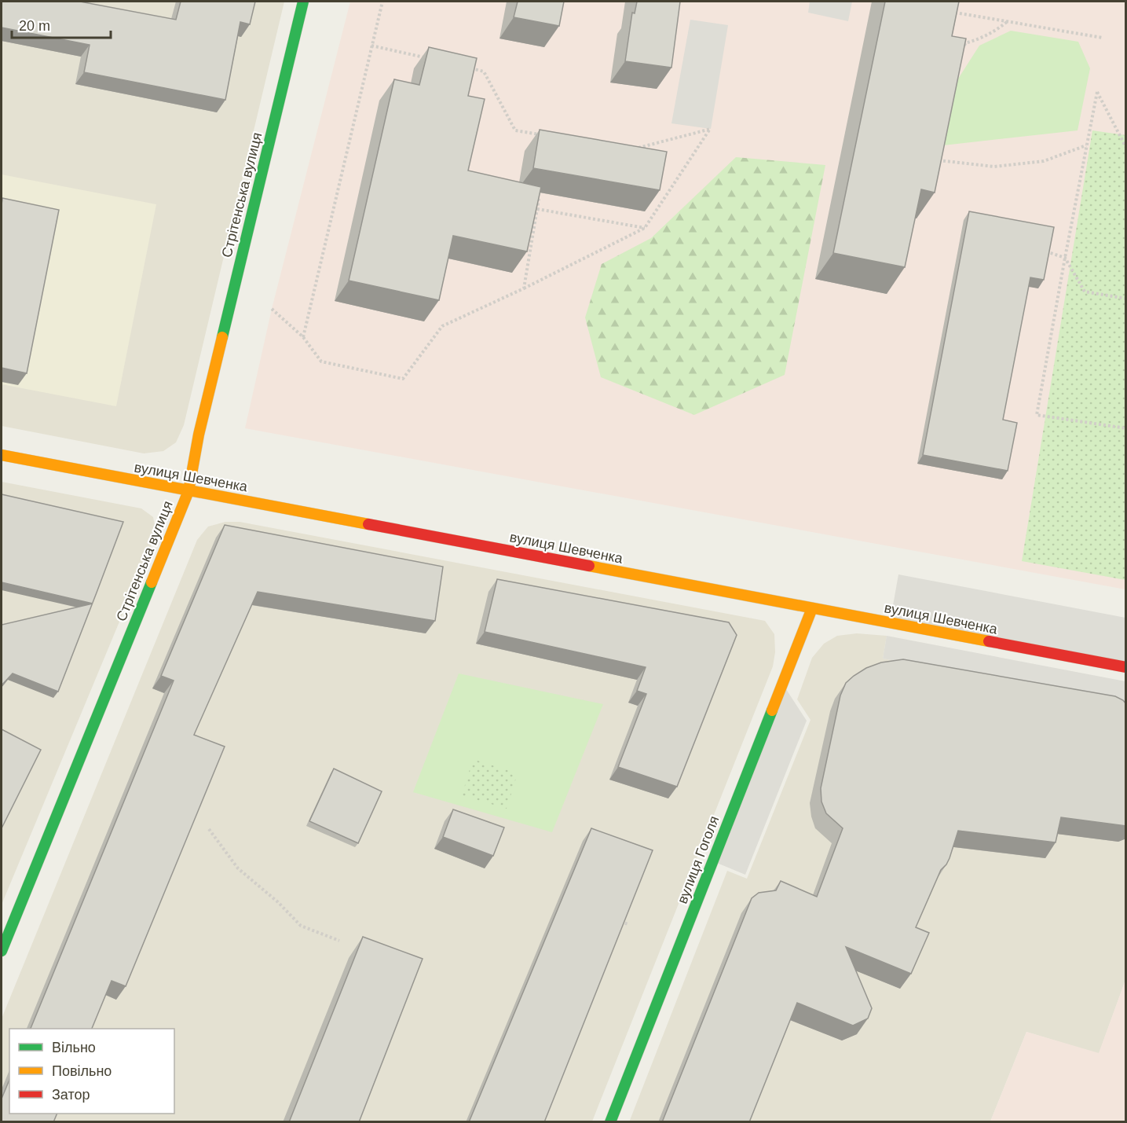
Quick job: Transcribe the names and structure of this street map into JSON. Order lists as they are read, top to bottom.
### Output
{
  "streets": {
    "street": ["Стрітенська вулиця", "вулиця Шевченка", "вулиця Гоголя"]
  },
  "crossings": [
    ["Стрітенська вулиця", "вулиця Шевченка"],
    ["вулиця Шевченка", "вулиця Гоголя"]
  ],
  "legend": ["Вільно", "Повільно", "Затор"],
  "scale_bar": "20 m"
}
